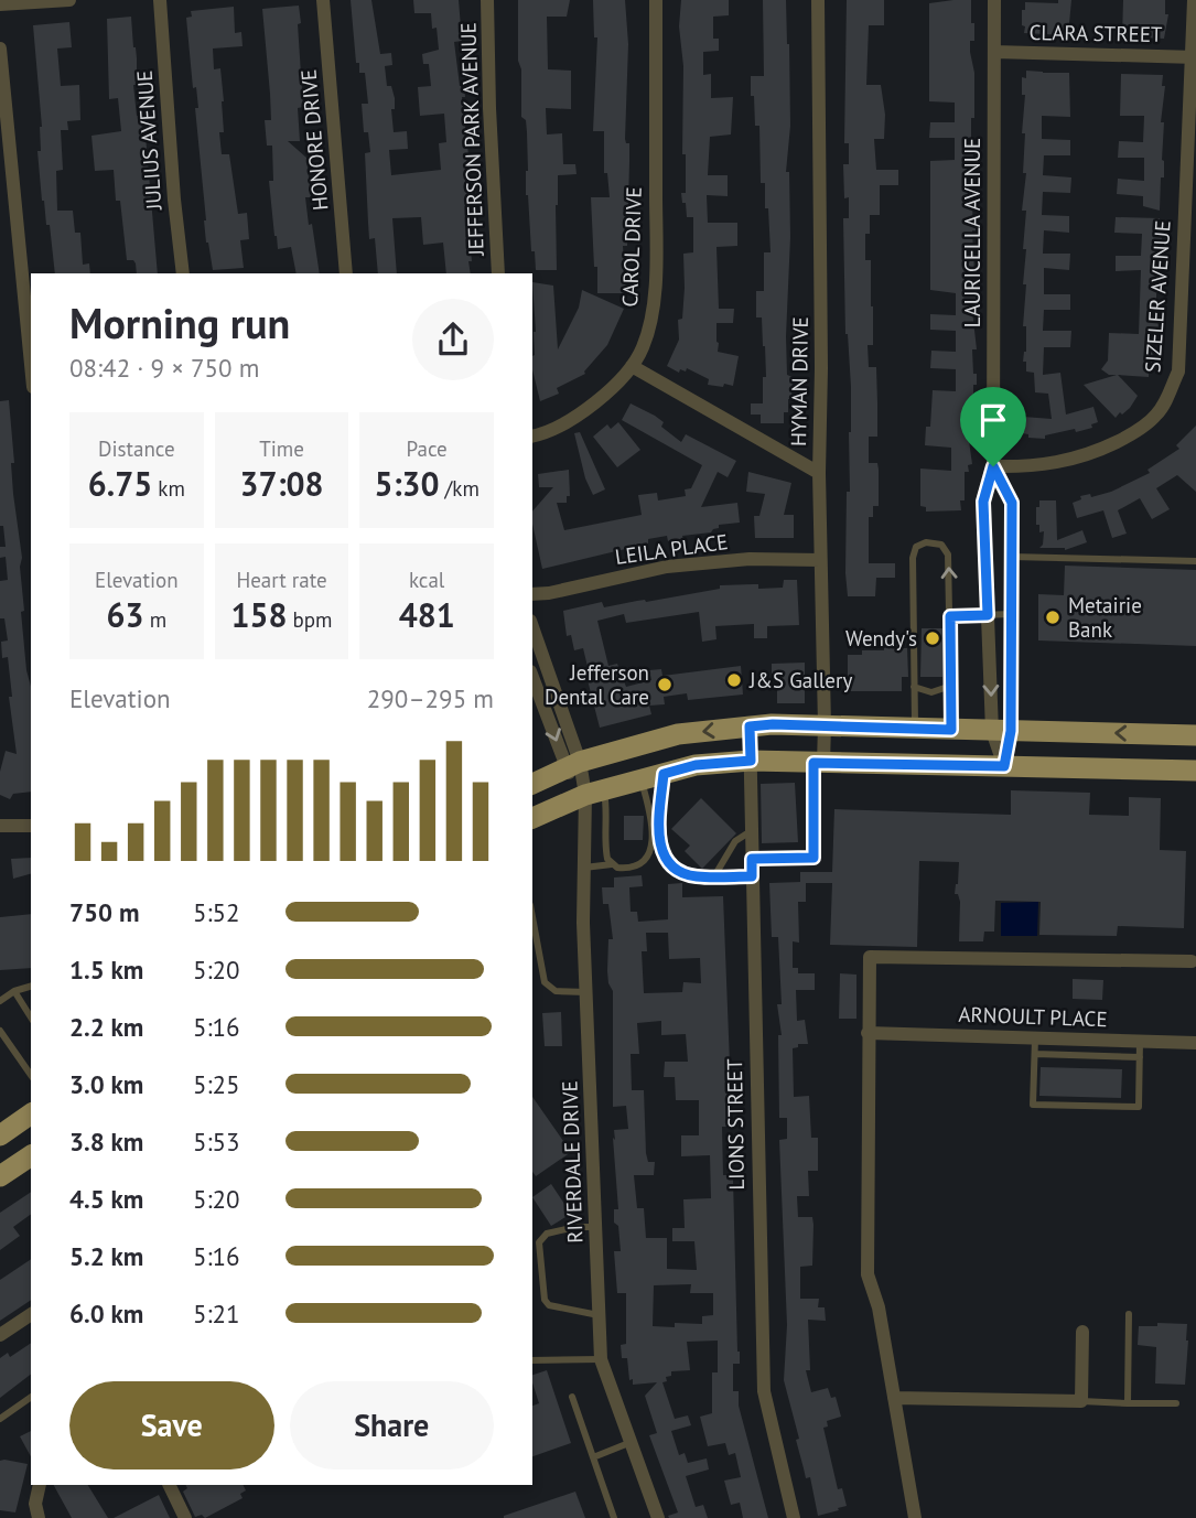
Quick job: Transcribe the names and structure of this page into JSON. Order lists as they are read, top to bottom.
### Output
{
  "streets": {
    "street": [
      "CLARA STREET",
      "JEFFERSON PARK AVENUE",
      "JULIUS AVENUE",
      "HONORE DRIVE",
      "LAURICELLA AVENUE",
      "CAROL DRIVE",
      "SIZELER AVENUE",
      "HYMAN DRIVE",
      "LEILA PLACE",
      "ARNOULT PLACE",
      "LIONS STREET",
      "RIVERDALE DRIVE"
    ]
  },
  "crossings": [
    ["CLARA STREET", "LAURICELLA AVENUE"],
    ["CLARA STREET", "SIZELER AVENUE"],
    ["LAURICELLA AVENUE", "SIZELER AVENUE"],
    ["HYMAN DRIVE", "LEILA PLACE"]
  ],
  "places": [
    "Metairie Bank",
    "Wendy's",
    "J&S Gallery",
    "Jefferson Dental Care"
  ],
  "page": {
    "heading": ["Morning run", "08:42 · 9 × 750 m"],
    "stats": [
      ["Distance", "6.75 km"],
      ["Time", "37:08"],
      ["Pace", "5:30 /km"],
      ["Elevation", "63 m"],
      ["Heart rate", "158 bpm"],
      ["kcal", "481"]
    ],
    "chart": ["Elevation", "290–295 m"],
    "list": [
      {
        "name": "750 m",
        "note": "5:52"
      },
      {
        "name": "1.5 km",
        "note": "5:20"
      },
      {
        "name": "2.2 km",
        "note": "5:16"
      },
      {
        "name": "3.0 km",
        "note": "5:25"
      },
      {
        "name": "3.8 km",
        "note": "5:53"
      },
      {
        "name": "4.5 km",
        "note": "5:20"
      },
      {
        "name": "5.2 km",
        "note": "5:16"
      },
      {
        "name": "6.0 km",
        "note": "5:21"
      }
    ],
    "buttons": ["Save", "Share"]
  }
}
